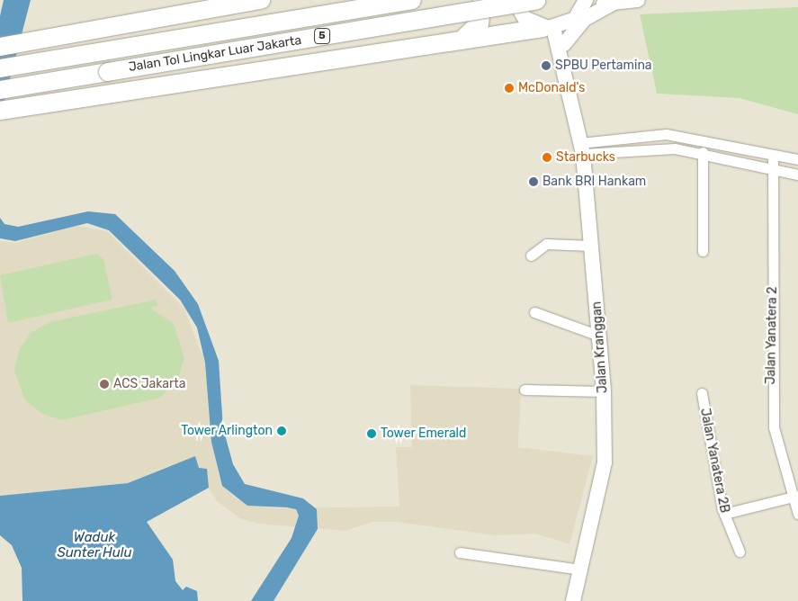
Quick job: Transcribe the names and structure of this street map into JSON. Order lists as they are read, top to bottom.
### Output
{
  "streets": {
    "highway": ["5", "Jalan Tol Lingkar Luar Jakarta"],
    "main road": ["Jalan Kranggan"],
    "street": ["Jalan Yanatera 2", "Jalan Yanatera 2B"]
  },
  "water": ["Waduk Sunter Hulu"],
  "places": [
    "SPBU Pertamina",
    "McDonald's",
    "Starbucks",
    "Bank BRI Hankam",
    "ACS Jakarta",
    "Tower Arlington",
    "Tower Emerald"
  ]
}
